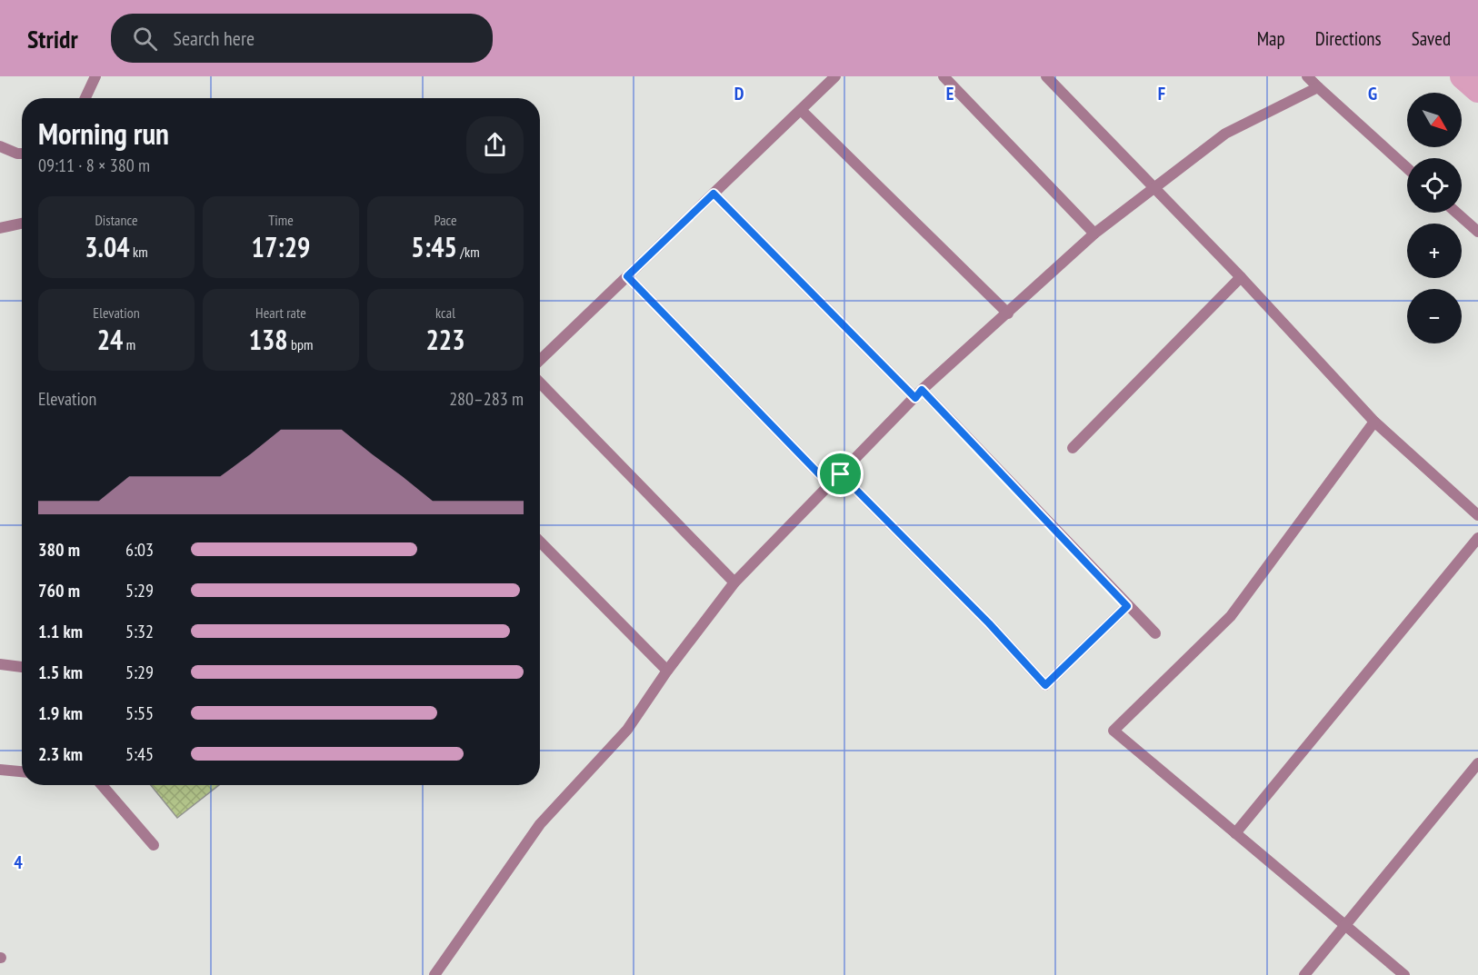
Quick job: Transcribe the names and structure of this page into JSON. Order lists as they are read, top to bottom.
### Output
{
  "north": "bottom right",
  "page": {
    "header": "Stridr",
    "search": "Search here",
    "nav": ["Map", "Directions", "Saved"],
    "map_buttons": ["+", "−"],
    "heading": ["Morning run", "09:11 · 8 × 380 m"],
    "stats": [
      ["Distance", "3.04 km"],
      ["Time", "17:29"],
      ["Pace", "5:45 /km"],
      ["Elevation", "24 m"],
      ["Heart rate", "138 bpm"],
      ["kcal", "223"]
    ],
    "chart": ["Elevation", "280–283 m"],
    "list": [
      {
        "name": "380 m",
        "note": "6:03"
      },
      {
        "name": "760 m",
        "note": "5:29"
      },
      {
        "name": "1.1 km",
        "note": "5:32"
      },
      {
        "name": "1.5 km",
        "note": "5:29"
      },
      {
        "name": "1.9 km",
        "note": "5:55"
      },
      {
        "name": "2.3 km",
        "note": "5:45"
      }
    ]
  },
  "grid": {
    "columns": [
      "D",
      "E",
      "F",
      "G"
    ],
    "rows": ["4"]
  }
}
